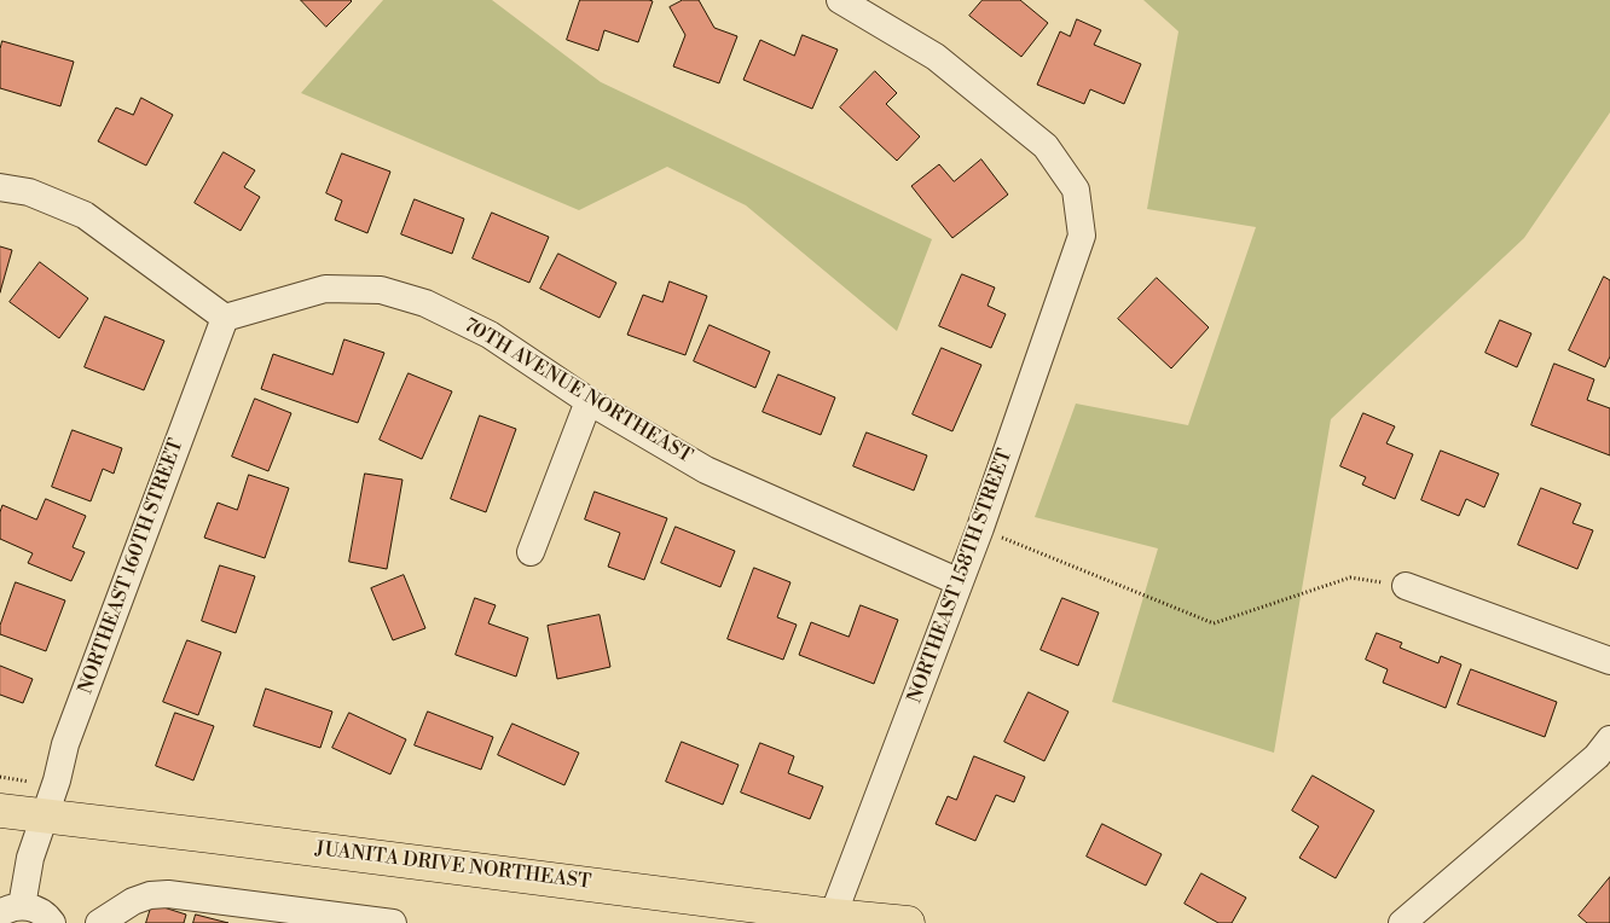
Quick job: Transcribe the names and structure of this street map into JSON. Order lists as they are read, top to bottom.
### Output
{
  "streets": {
    "main road": ["JUANITA DRIVE NORTHEAST"],
    "street": ["70TH AVENUE NORTHEAST", "NORTHEAST 160TH STREET", "NORTHEAST 158TH STREET"]
  },
  "crossings": [
    ["70TH AVENUE NORTHEAST", "NORTHEAST 160TH STREET"],
    ["70TH AVENUE NORTHEAST", "NORTHEAST 158TH STREET"],
    ["NORTHEAST 160TH STREET", "JUANITA DRIVE NORTHEAST"],
    ["NORTHEAST 158TH STREET", "JUANITA DRIVE NORTHEAST"]
  ]
}
